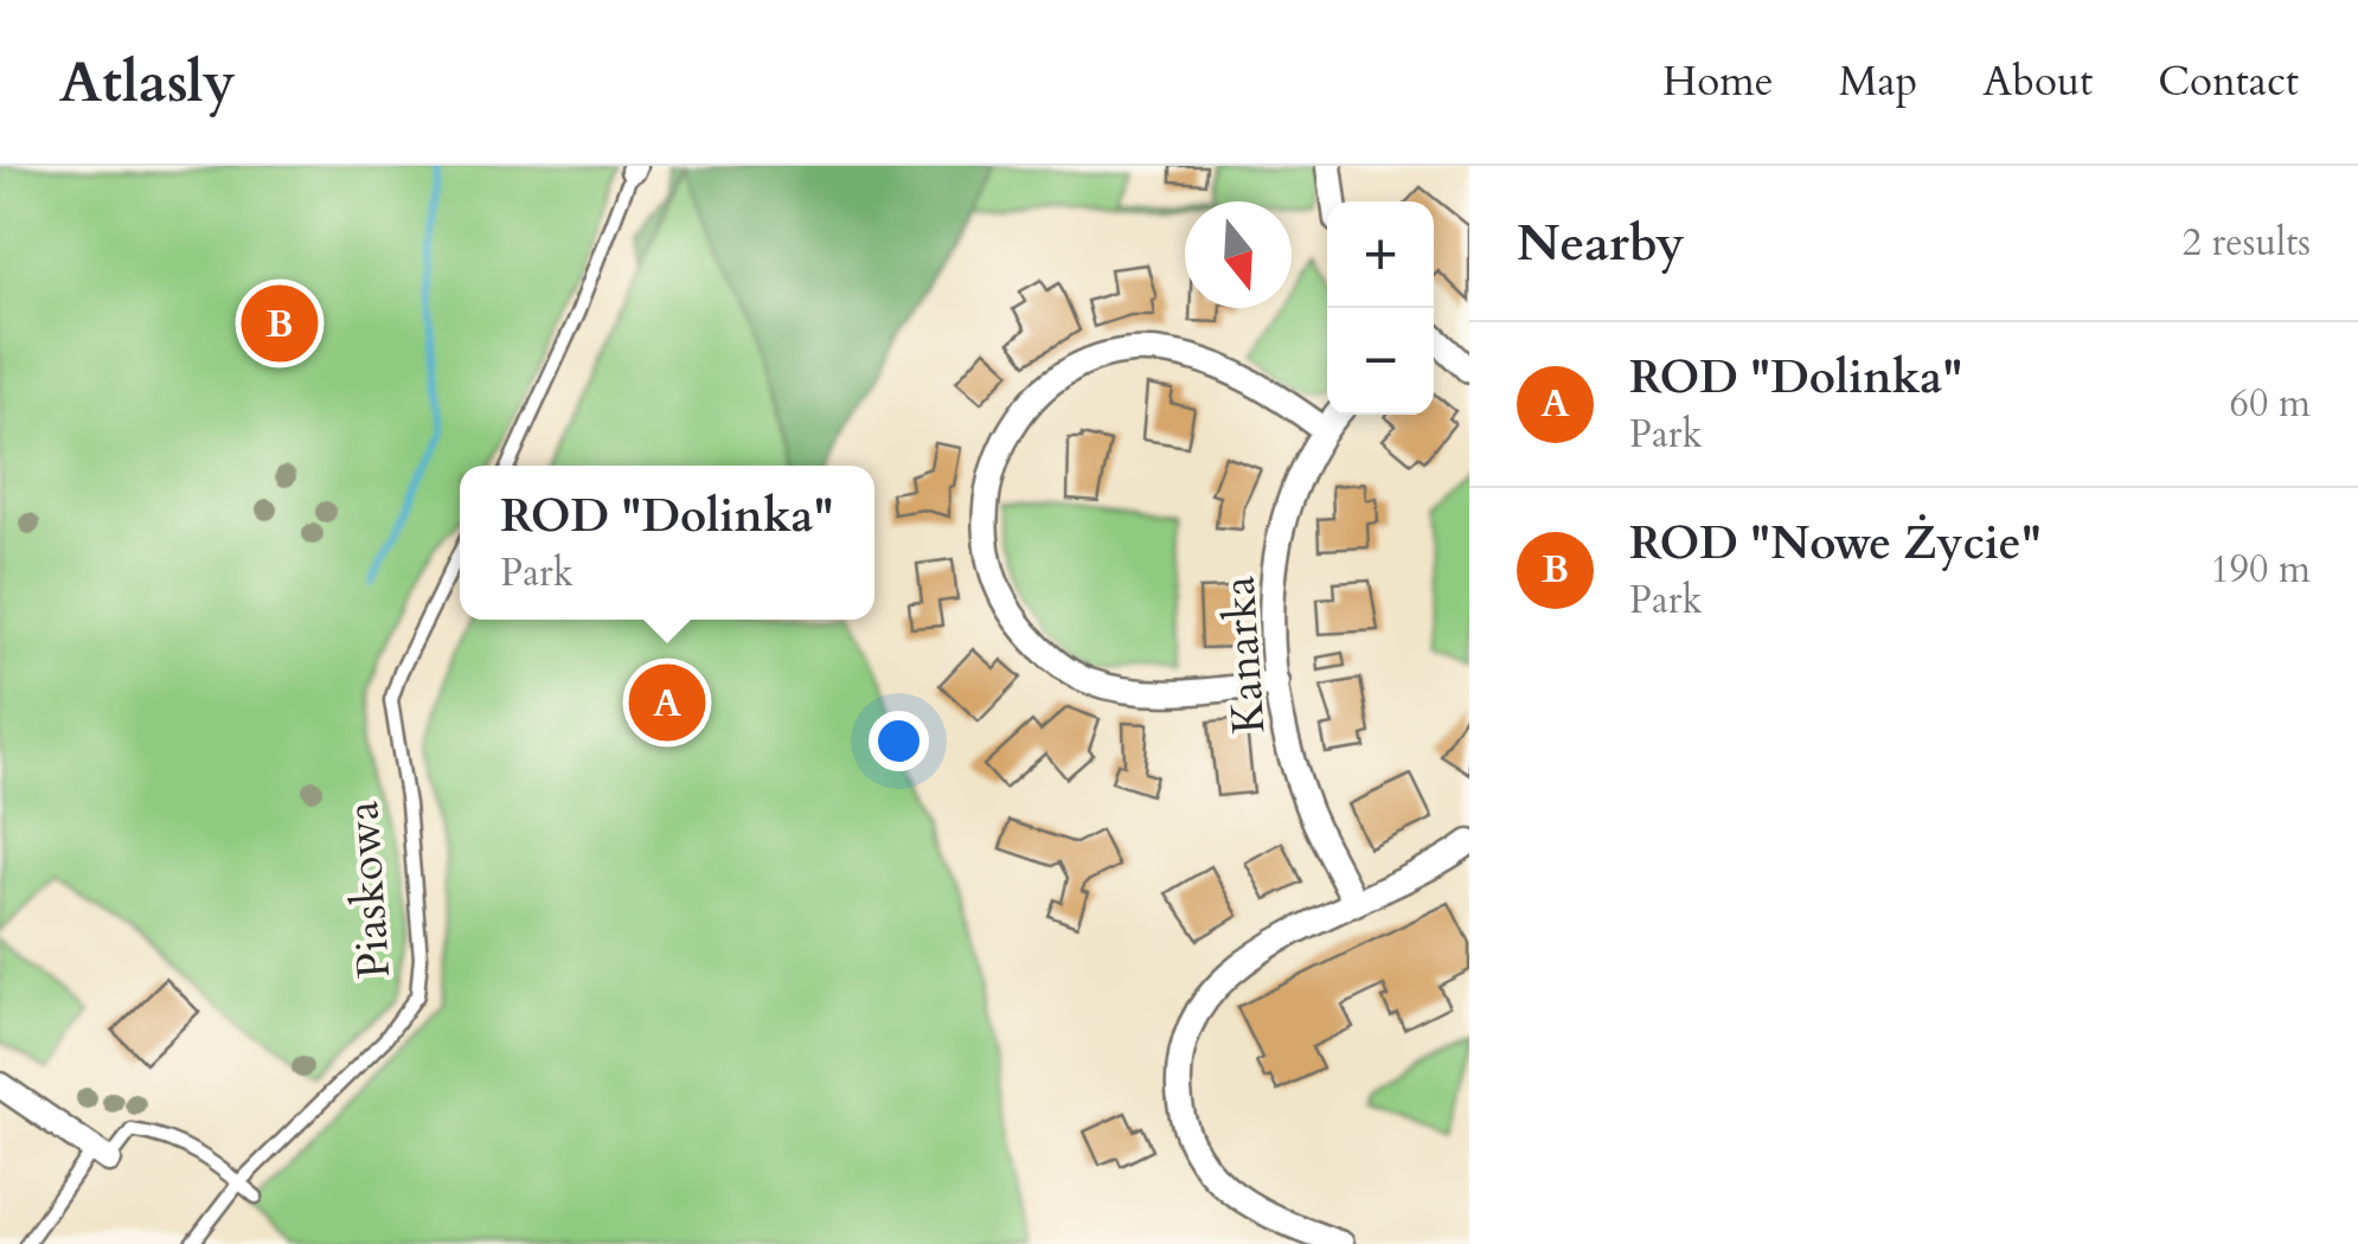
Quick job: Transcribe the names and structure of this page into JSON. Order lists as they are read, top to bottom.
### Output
{
  "streets": {
    "street": ["Kanarka"],
    "lane": ["Piaskowa"]
  },
  "north": "bottom",
  "page": {
    "header": "Atlasly",
    "nav": [
      "Home",
      "Map",
      "About",
      "Contact"
    ],
    "heading": ["Nearby", "2 results"],
    "map_buttons": ["+", "−"],
    "pins": ["B", "A"],
    "list": [
      {
        "mark": "A",
        "name": "ROD \"Dolinka\"",
        "note": "Park",
        "value": "60 m"
      },
      {
        "mark": "B",
        "name": "ROD \"Nowe Życie\"",
        "note": "Park",
        "value": "190 m"
      }
    ],
    "popup": ["ROD \"Dolinka\"", "Park"]
  }
}
